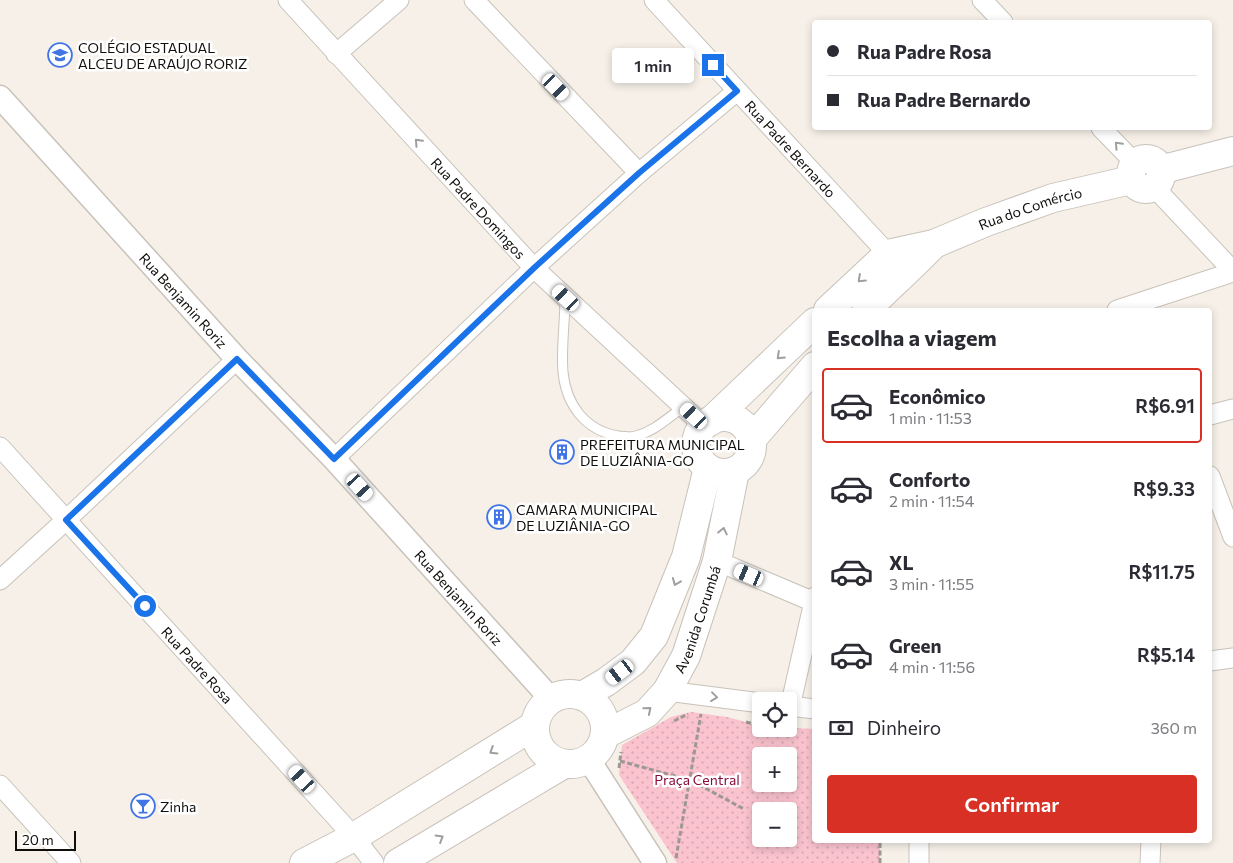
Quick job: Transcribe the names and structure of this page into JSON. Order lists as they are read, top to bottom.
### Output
{
  "streets": {
    "main road": ["Rua do Comércio", "Avenida Corumbá"],
    "street": [
      "Rua Padre Bernardo",
      "Rua Padre Domingos",
      "Rua Benjamin Roriz",
      "Rua Padre Rosa"
    ]
  },
  "crossings": [
    ["Rua Padre Bernardo", "Rua do Comércio"],
    ["Rua Padre Domingos", "Avenida Corumbá"],
    ["Rua Benjamin Roriz", "Avenida Corumbá"]
  ],
  "parks": ["Praça Central"],
  "places": {
    "school or university": ["COLÉGIO ESTADUAL ALCEU DE ARAÚJO RORIZ"],
    "building": ["PREFEITURA MUNICIPAL DE LUZIÂNIA-GO", "CAMARA MUNICIPAL DE LUZIÂNIA-GO"],
    "bar": ["Zinha"]
  },
  "scale_bar": "20 m",
  "page": {
    "banner": ["Rua Padre Rosa", "Rua Padre Bernardo"],
    "bubble": "1 min",
    "heading": "Escolha a viagem",
    "list": [
      {
        "name": "Econômico",
        "note": "1 min · 11:53",
        "value": "R$6.91"
      },
      {
        "name": "Conforto",
        "note": "2 min · 11:54",
        "value": "R$9.33"
      },
      {
        "name": "XL",
        "note": "3 min · 11:55",
        "value": "R$11.75"
      },
      {
        "name": "Green",
        "note": "4 min · 11:56",
        "value": "R$5.14"
      }
    ],
    "map_buttons": ["+", "−"],
    "pay": ["Dinheiro", "360 m"],
    "buttons": "Confirmar",
    "scale": "20 m"
  }
}
